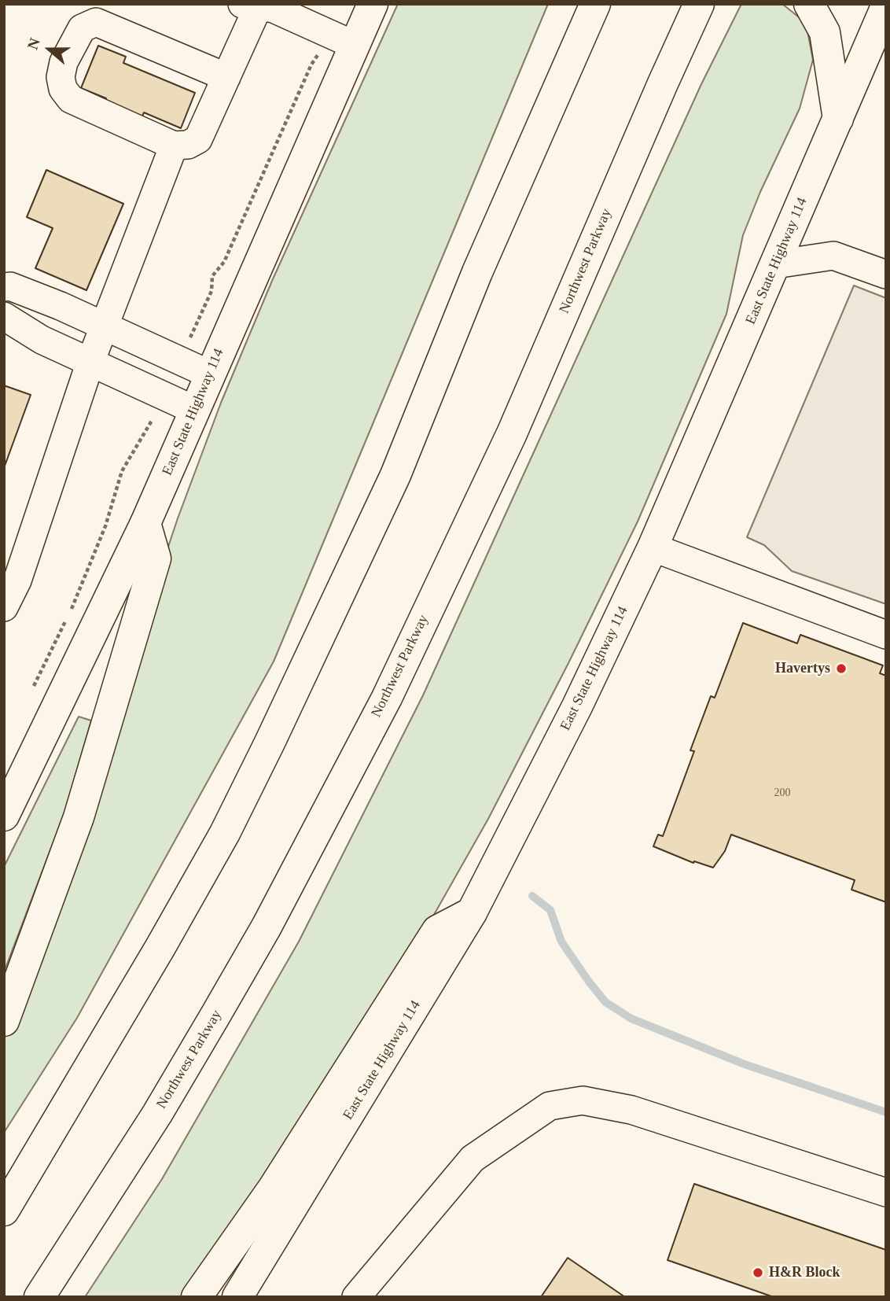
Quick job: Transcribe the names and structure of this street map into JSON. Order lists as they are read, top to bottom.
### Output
{
  "streets": {
    "main road": ["Northwest Parkway", "East State Highway 114"]
  },
  "places": ["Havertys", "H&R Block"],
  "house_numbers": ["200"],
  "north": "left"
}
